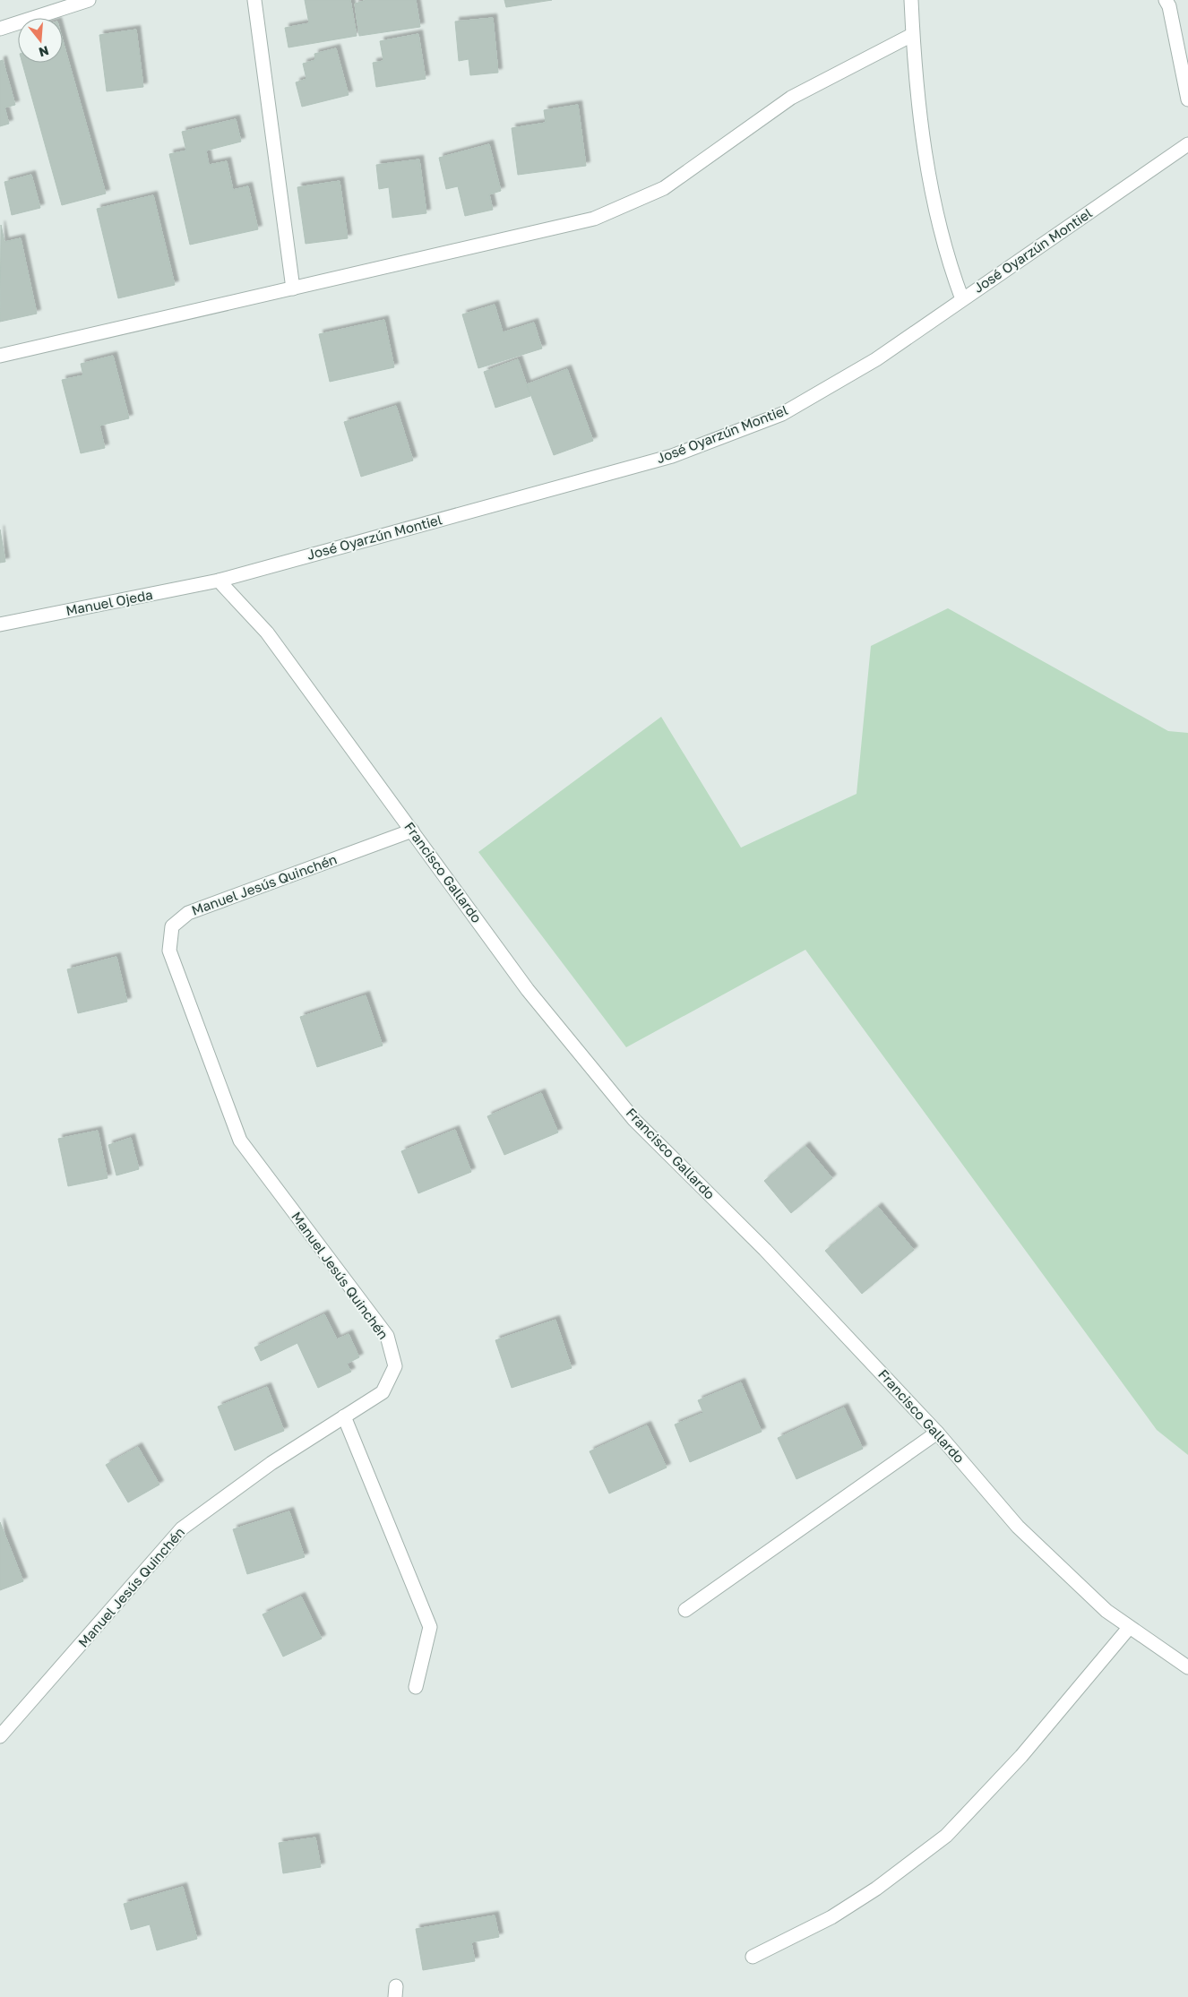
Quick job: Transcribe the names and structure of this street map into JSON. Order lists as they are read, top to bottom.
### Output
{
  "streets": {
    "street": [
      "José Oyarzún Montiel",
      "Manuel Ojeda",
      "Francisco Gallardo",
      "Manuel Jesús Quinchén"
    ]
  },
  "crossings": [
    ["José Oyarzún Montiel", "Manuel Ojeda"],
    ["José Oyarzún Montiel", "Francisco Gallardo"],
    ["Manuel Ojeda", "Francisco Gallardo"],
    ["Francisco Gallardo", "Manuel Jesús Quinchén"]
  ],
  "north": "bottom"
}
